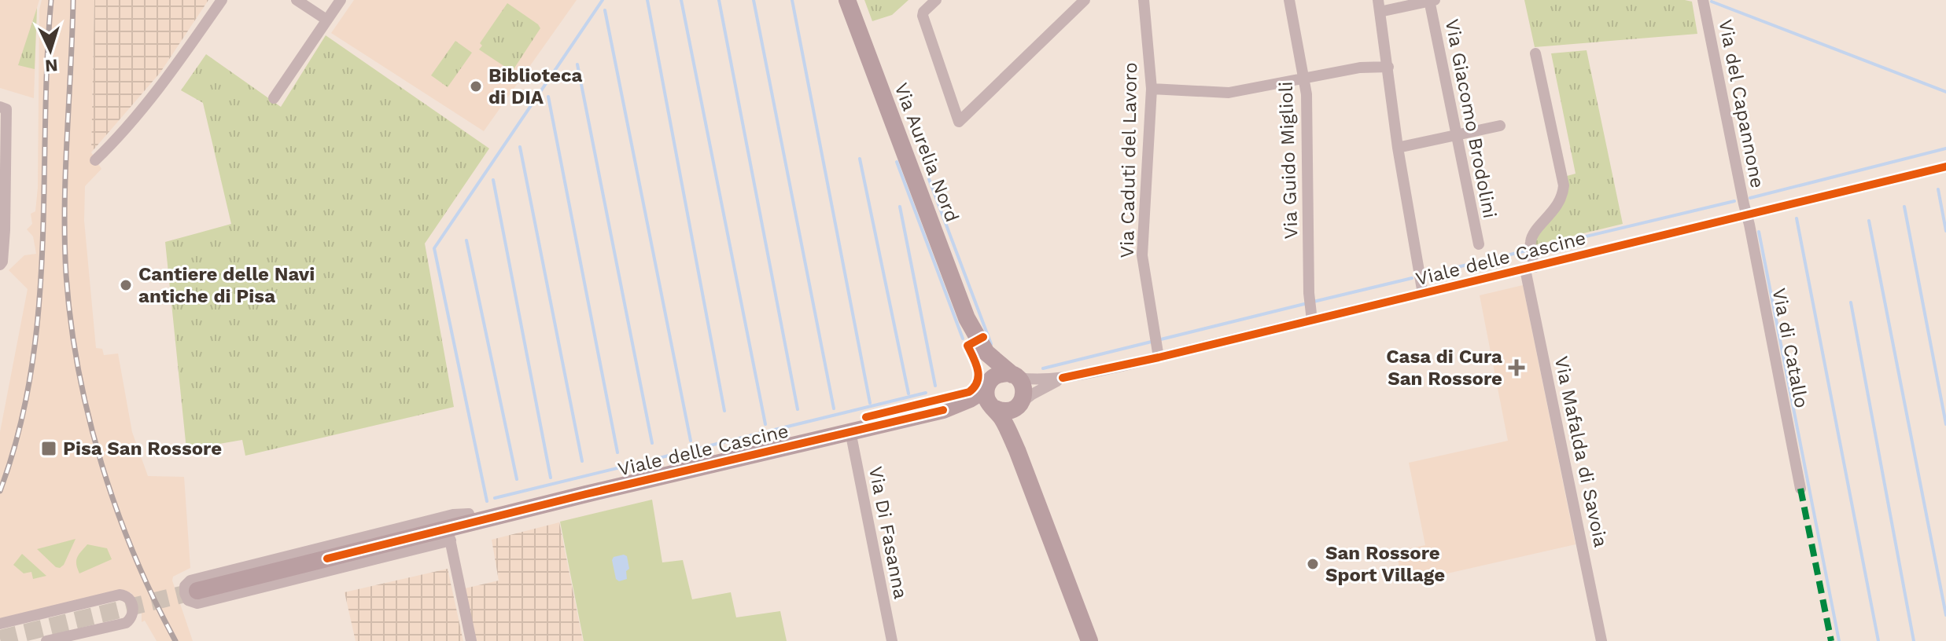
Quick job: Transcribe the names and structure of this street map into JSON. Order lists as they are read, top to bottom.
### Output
{
  "streets": {
    "main road": ["Via Aurelia Nord", "Viale delle Cascine"],
    "street": [
      "Via del Capannone",
      "Via Giacomo Brodolini",
      "Via Caduti del Lavoro",
      "Via Guido Miglioli",
      "Via di Catallo",
      "Via Mafalda di Savoia",
      "Via Di Fasanna"
    ]
  },
  "crossings": [
    ["Via del Capannone", "Viale delle Cascine"],
    ["Via del Capannone", "Via di Catallo"],
    ["Via Aurelia Nord", "Viale delle Cascine"],
    ["Via Caduti del Lavoro", "Viale delle Cascine"],
    ["Via Guido Miglioli", "Viale delle Cascine"],
    ["Viale delle Cascine", "Via di Catallo"],
    ["Viale delle Cascine", "Via Mafalda di Savoia"],
    ["Viale delle Cascine", "Via Di Fasanna"]
  ],
  "places": {
    "other": ["Biblioteca di DIA", "Cantiere delle Navi antiche di Pisa", "San Rossore Sport Village"],
    "health": ["Casa di Cura San Rossore"],
    "transit": ["Pisa San Rossore"]
  },
  "north": "bottom"
}
